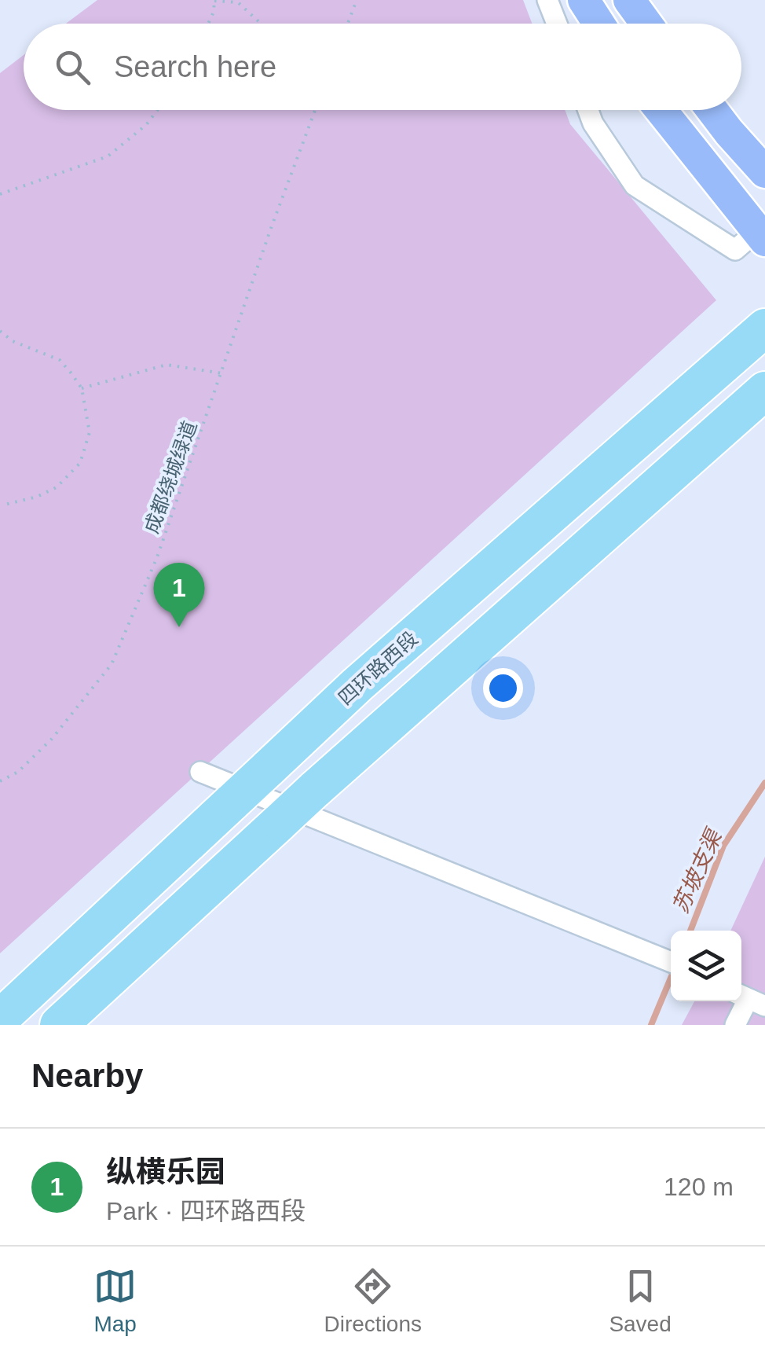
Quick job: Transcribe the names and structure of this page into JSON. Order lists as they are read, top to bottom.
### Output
{
  "streets": {
    "highway": ["四环路西段"],
    "path": ["成都绕城绿道"]
  },
  "water": ["苏坡支渠"],
  "page": {
    "search": "Search here",
    "pins": "1",
    "heading": "Nearby",
    "list": [
      {
        "mark": "1",
        "name": "纵横乐园",
        "note": "Park · 四环路西段",
        "value": "120 m"
      }
    ],
    "nav": ["Map", "Directions", "Saved"]
  }
}
